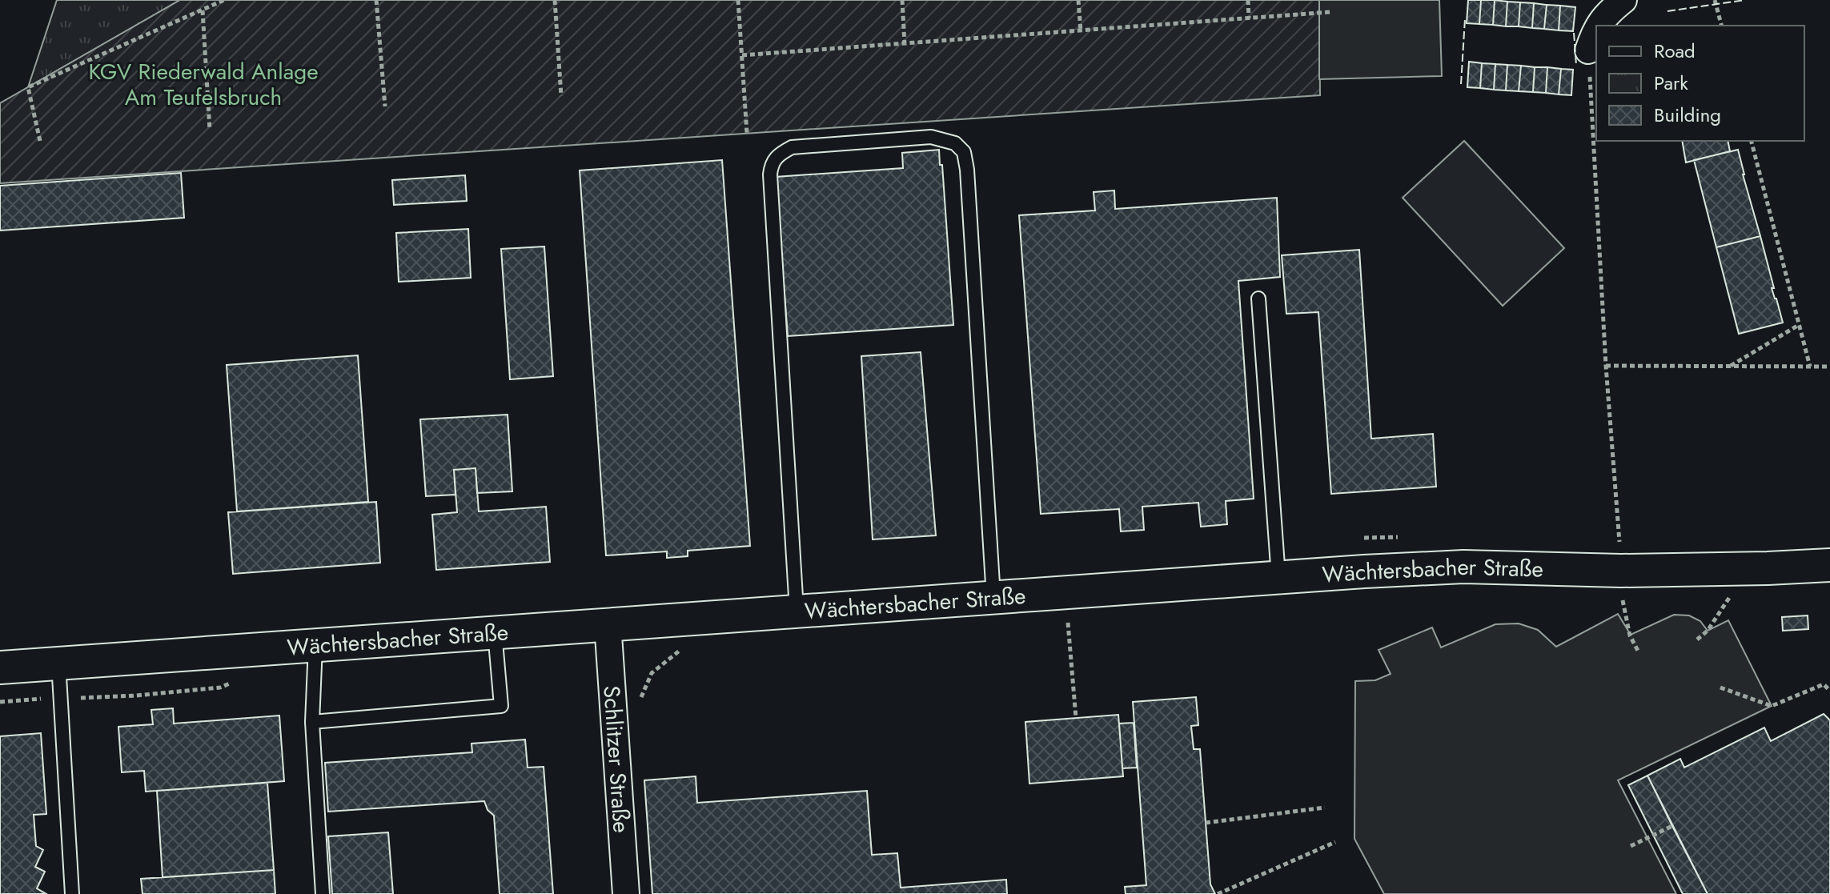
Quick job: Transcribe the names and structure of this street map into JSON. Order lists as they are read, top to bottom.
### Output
{
  "streets": {
    "street": ["Wächtersbacher Straße", "Schlitzer Straße"]
  },
  "crossings": [
    ["Wächtersbacher Straße", "Schlitzer Straße"]
  ],
  "parks": ["KGV Riederwald Anlage Am Teufelsbruch"],
  "legend": ["Road", "Park", "Building"]
}
